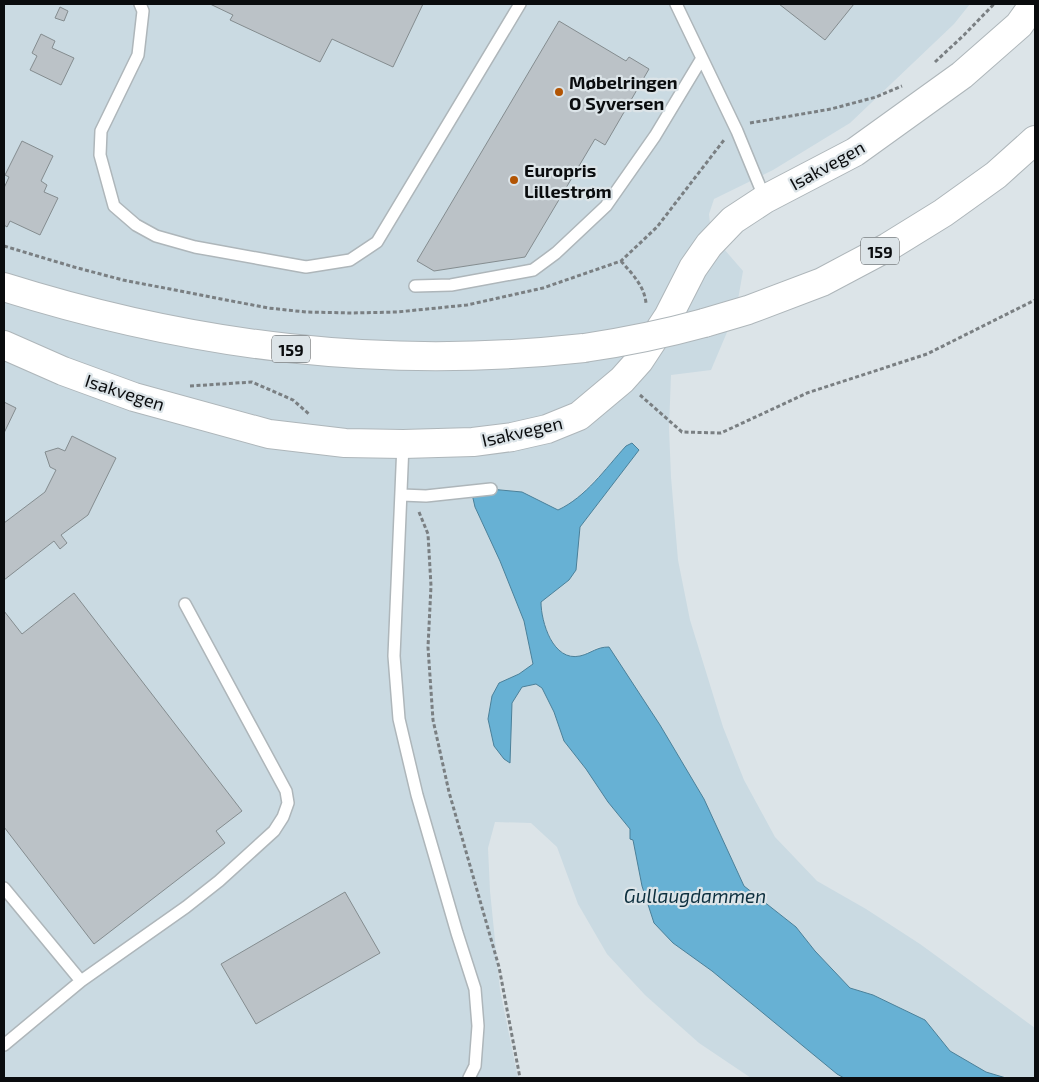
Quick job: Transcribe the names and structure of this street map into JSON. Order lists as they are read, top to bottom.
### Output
{
  "streets": {
    "main road": ["Isakvegen", "159"]
  },
  "water": ["Gullaugdammen"],
  "places": ["Møbelringen O Syversen", "Europris Lillestrøm"]
}
